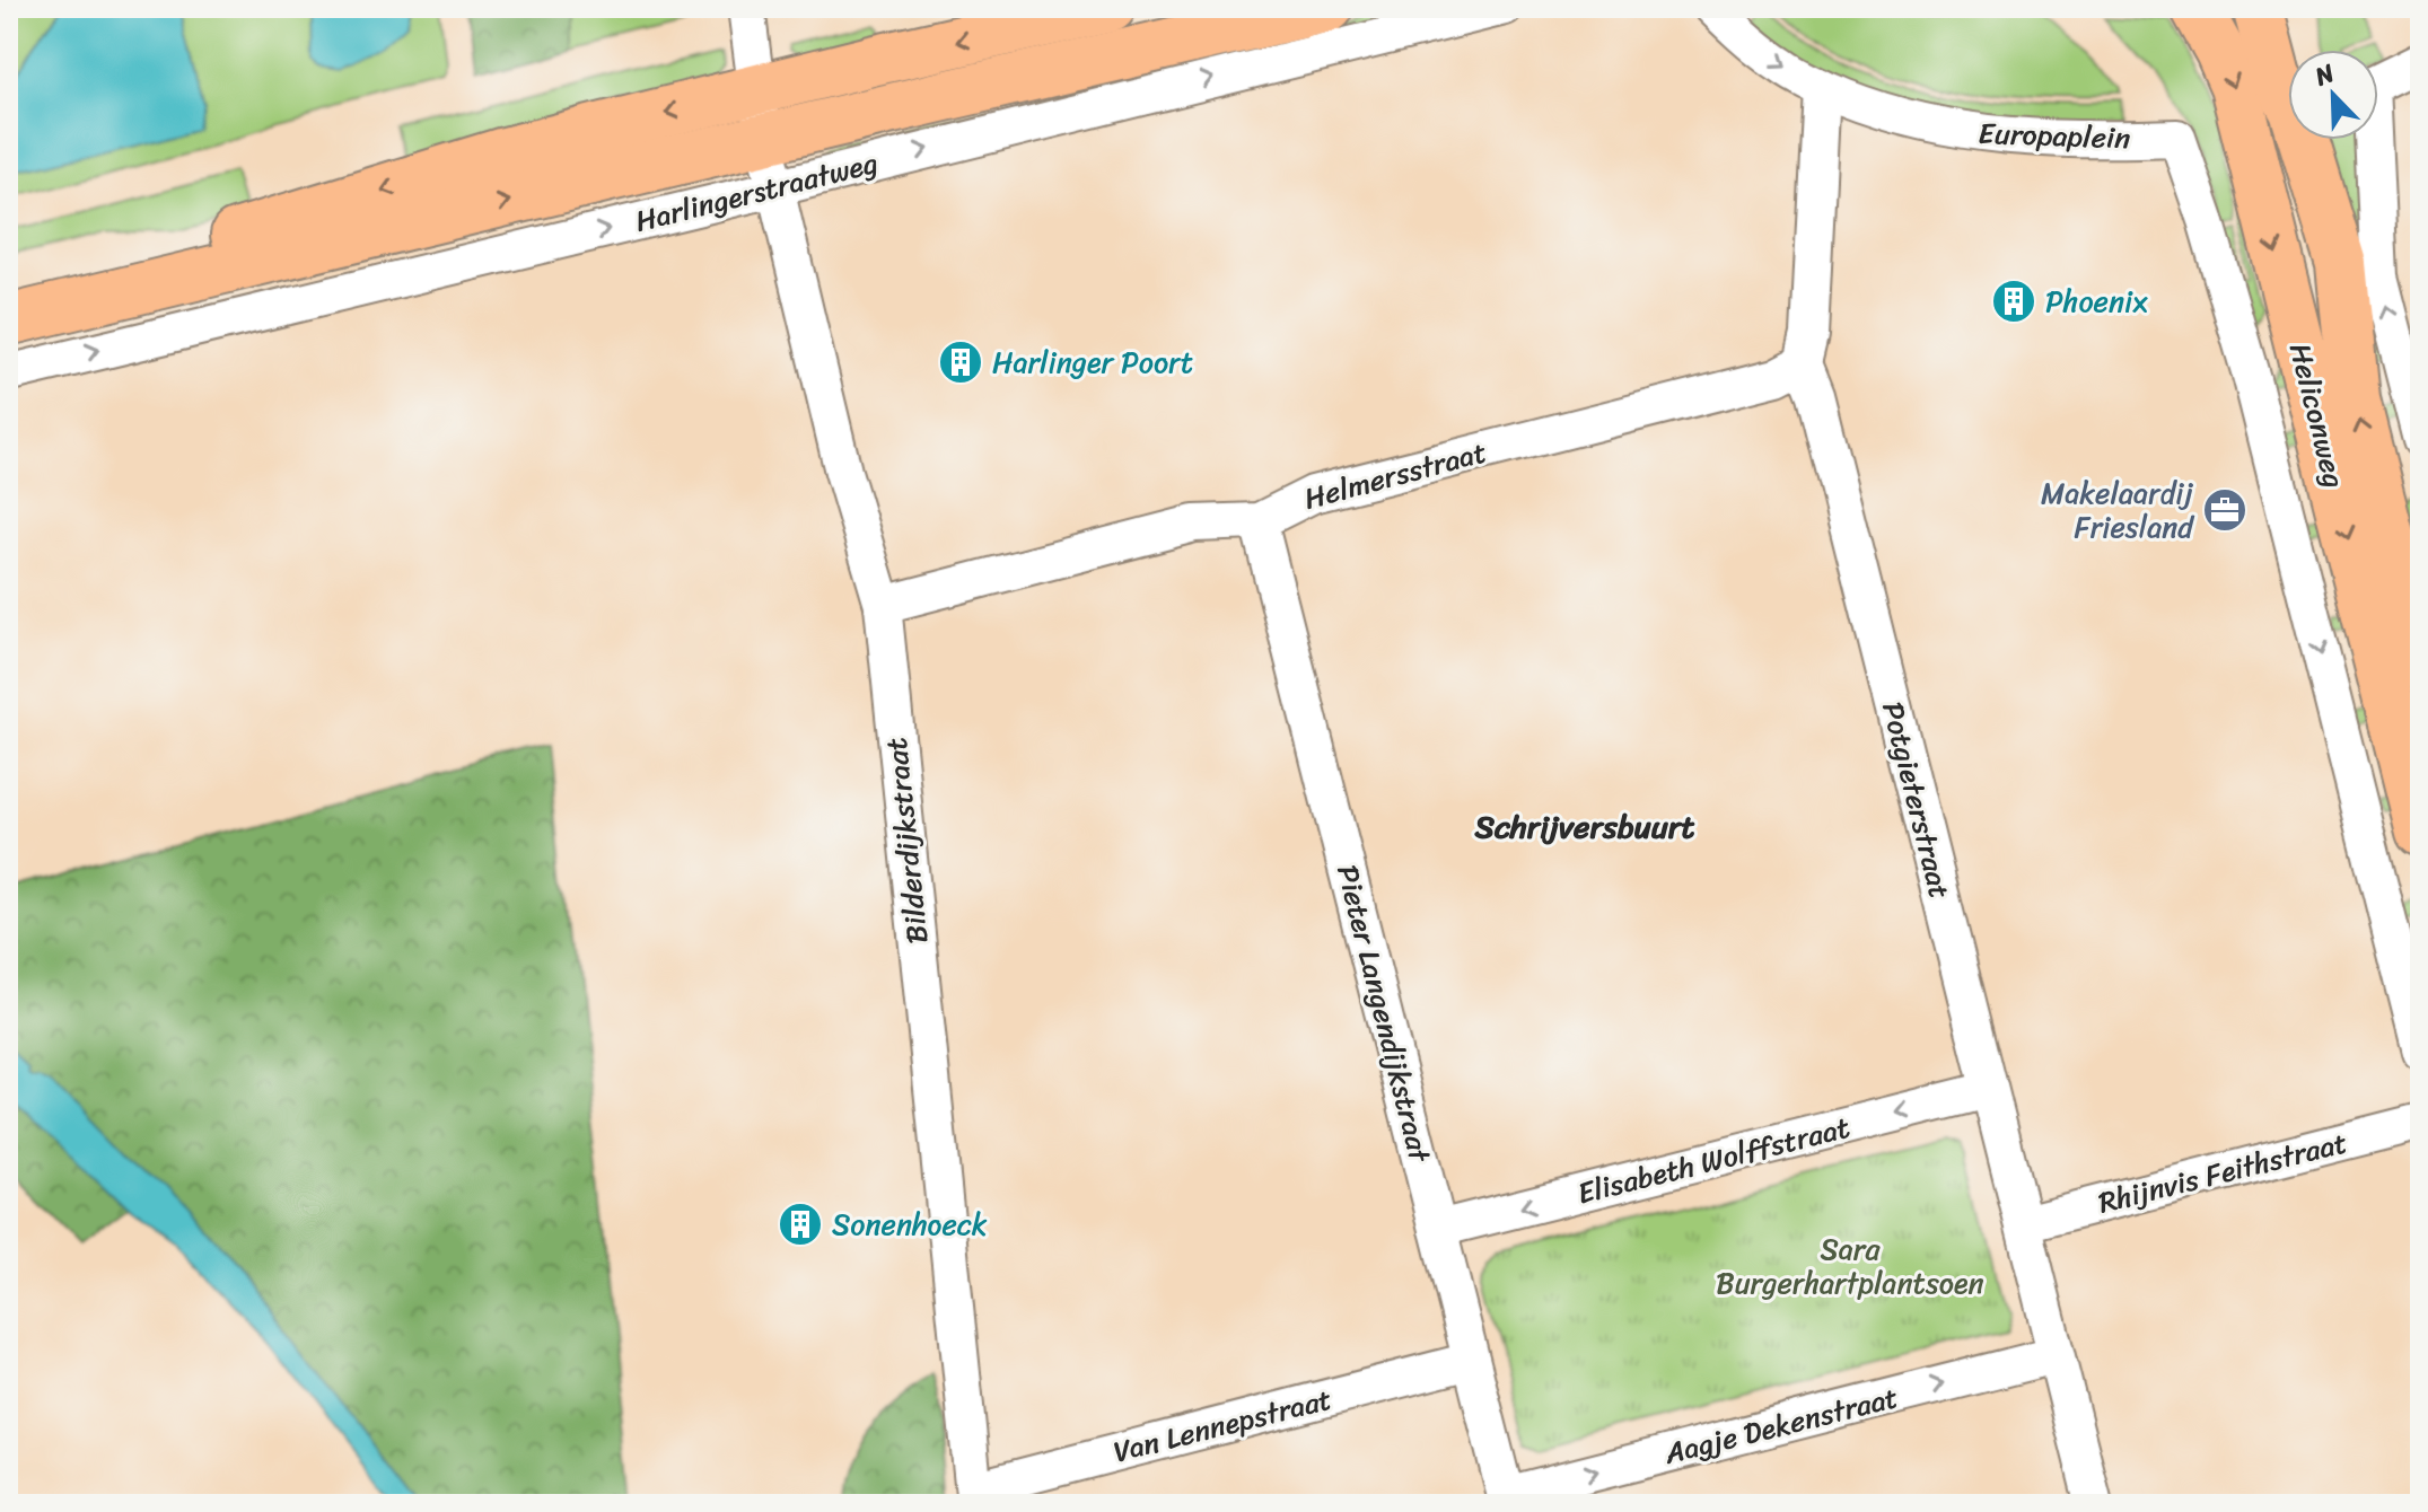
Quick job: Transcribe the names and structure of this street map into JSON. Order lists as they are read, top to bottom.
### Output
{
  "streets": {
    "main road": ["Harlingerstraatweg", "Heliconweg"],
    "street": [
      "Europaplein",
      "Helmersstraat",
      "Potgieterstraat",
      "Bilderdijkstraat",
      "Pieter Langendijkstraat",
      "Elisabeth Wolffstraat",
      "Rhijnvis Feithstraat",
      "Van Lennepstraat",
      "Aagje Dekenstraat"
    ]
  },
  "crossings": [
    ["Europaplein", "Heliconweg"],
    ["Europaplein", "Potgieterstraat"],
    ["Harlingerstraatweg", "Bilderdijkstraat"],
    ["Helmersstraat", "Potgieterstraat"],
    ["Helmersstraat", "Bilderdijkstraat"],
    ["Helmersstraat", "Pieter Langendijkstraat"],
    ["Potgieterstraat", "Elisabeth Wolffstraat"],
    ["Potgieterstraat", "Rhijnvis Feithstraat"],
    ["Potgieterstraat", "Aagje Dekenstraat"],
    ["Bilderdijkstraat", "Van Lennepstraat"],
    ["Pieter Langendijkstraat", "Elisabeth Wolffstraat"],
    ["Pieter Langendijkstraat", "Van Lennepstraat"],
    ["Pieter Langendijkstraat", "Aagje Dekenstraat"]
  ],
  "one_way": ["Elisabeth Wolffstraat", "Aagje Dekenstraat"],
  "districts": ["Schrijversbuurt"],
  "parks": ["Sara Burgerhartplantsoen"],
  "places": {
    "building": ["Phoenix", "Harlinger Poort", "Sonenhoeck"],
    "office": ["Makelaardij Friesland"]
  },
  "north": "top left"
}
